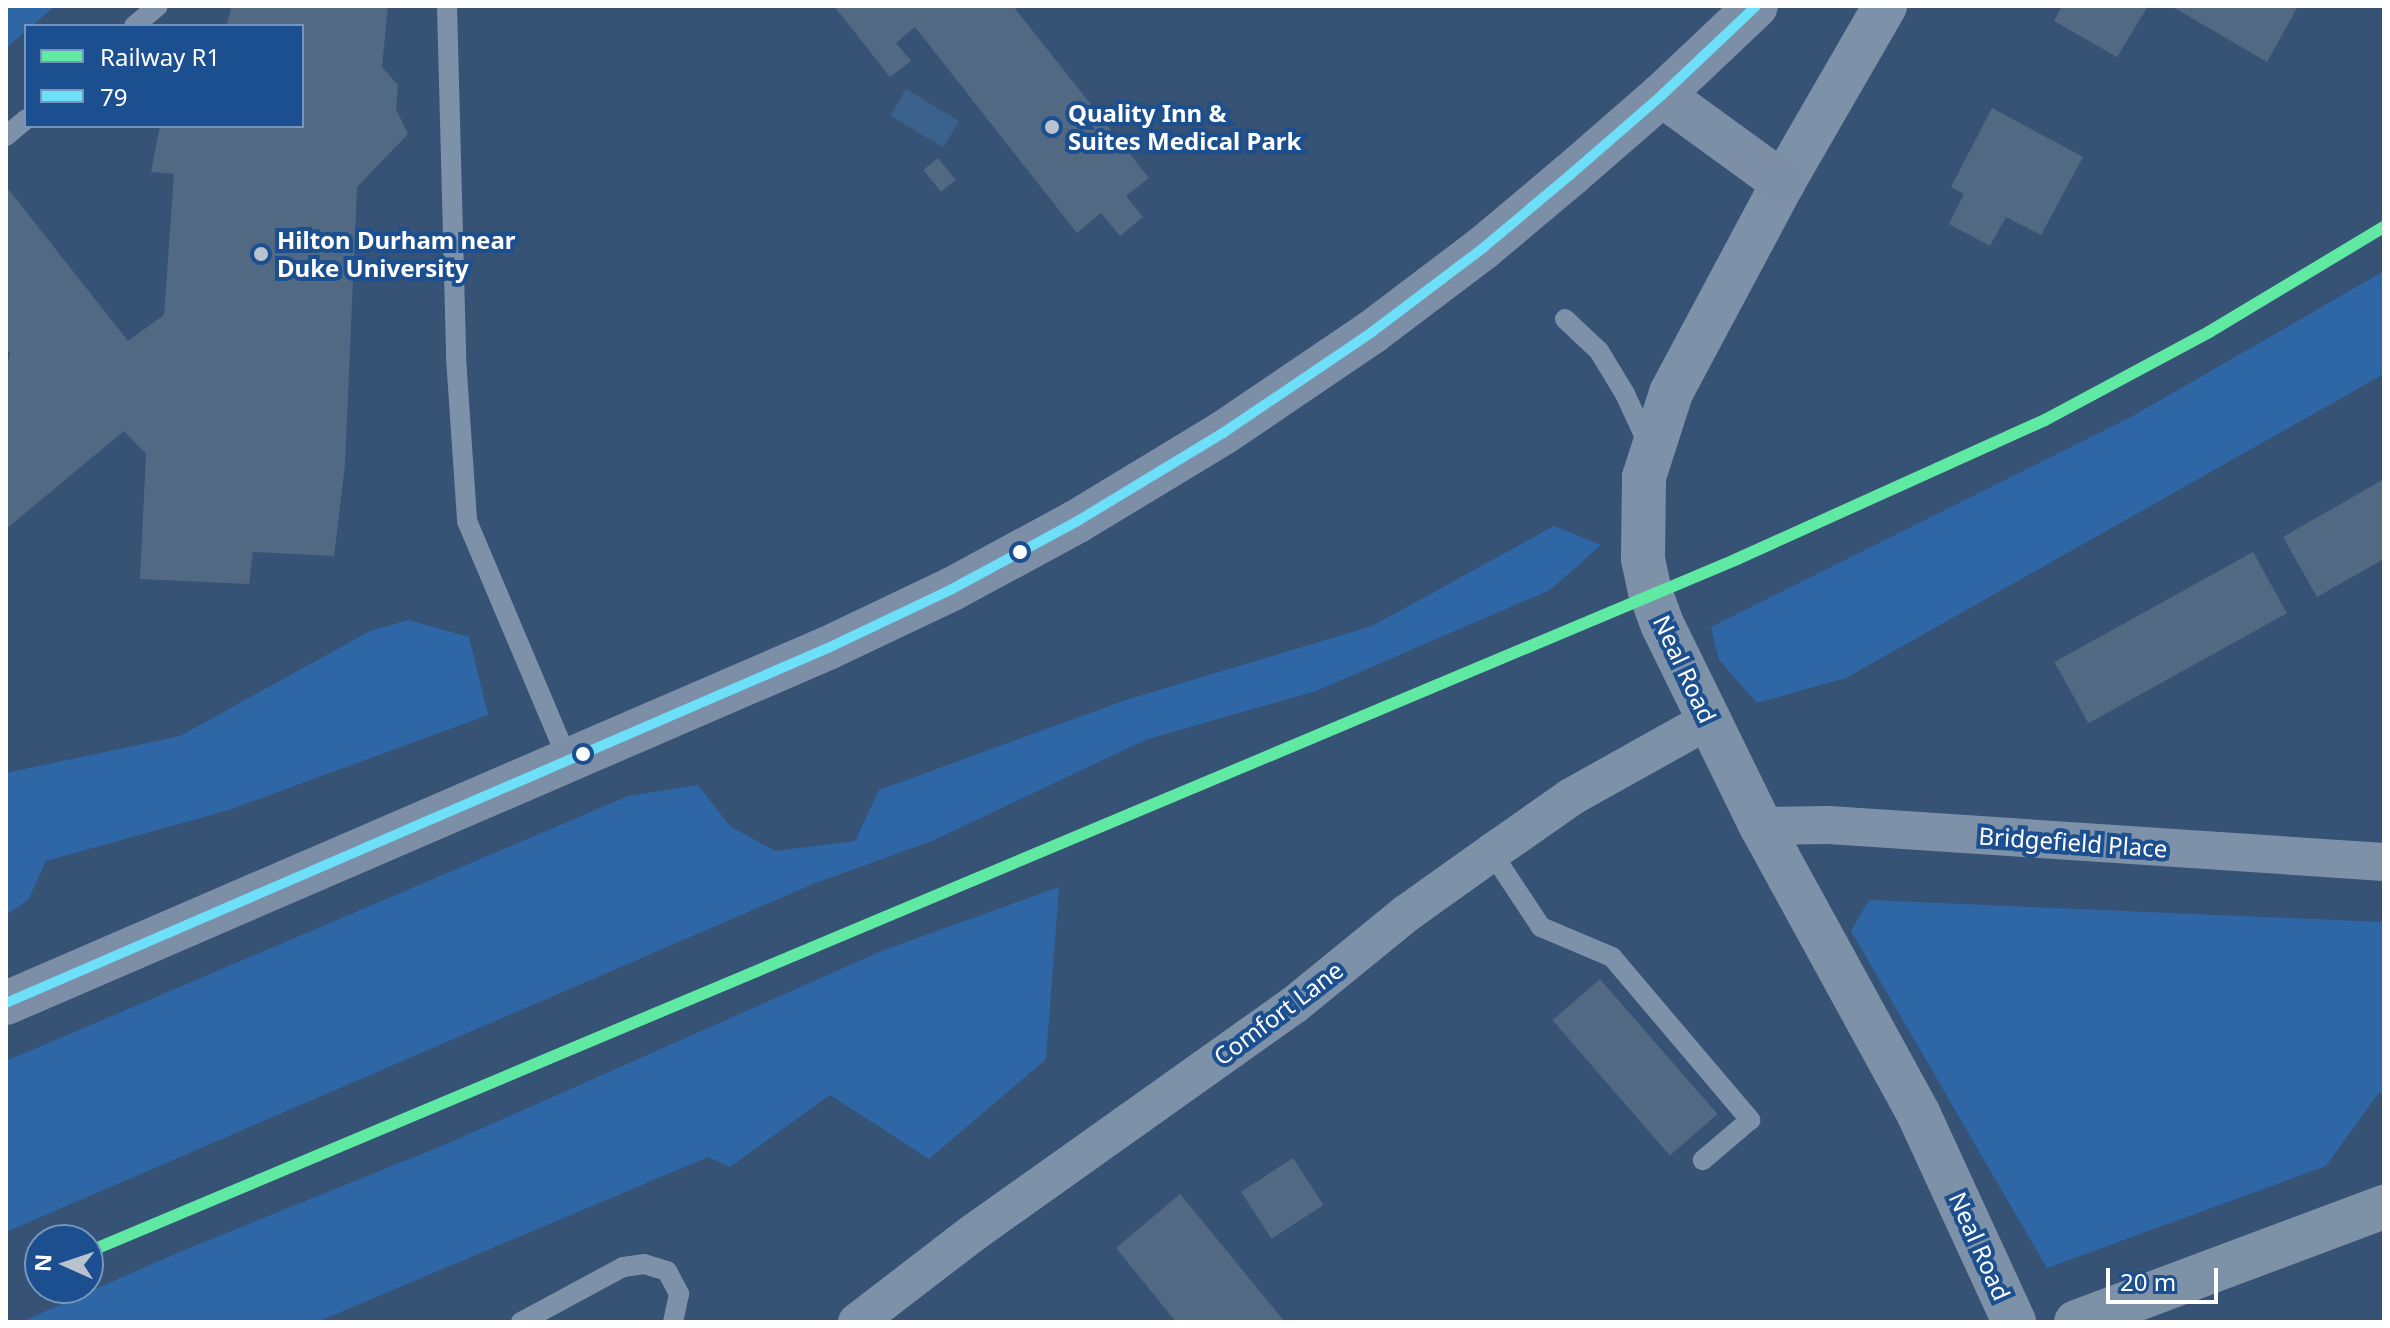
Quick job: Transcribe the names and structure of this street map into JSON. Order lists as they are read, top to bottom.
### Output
{
  "streets": {
    "street": ["Neal Road", "Bridgefield Place", "Comfort Lane"]
  },
  "crossings": [
    ["Neal Road", "Bridgefield Place"],
    ["Neal Road", "Comfort Lane"]
  ],
  "places": ["Quality Inn & Suites Medical Park", "Hilton Durham near Duke University"],
  "lines": ["transit line 79", "rail line R1"],
  "legend": ["Railway R1", "79"],
  "scale_bar": "20 m",
  "north": "left"
}
